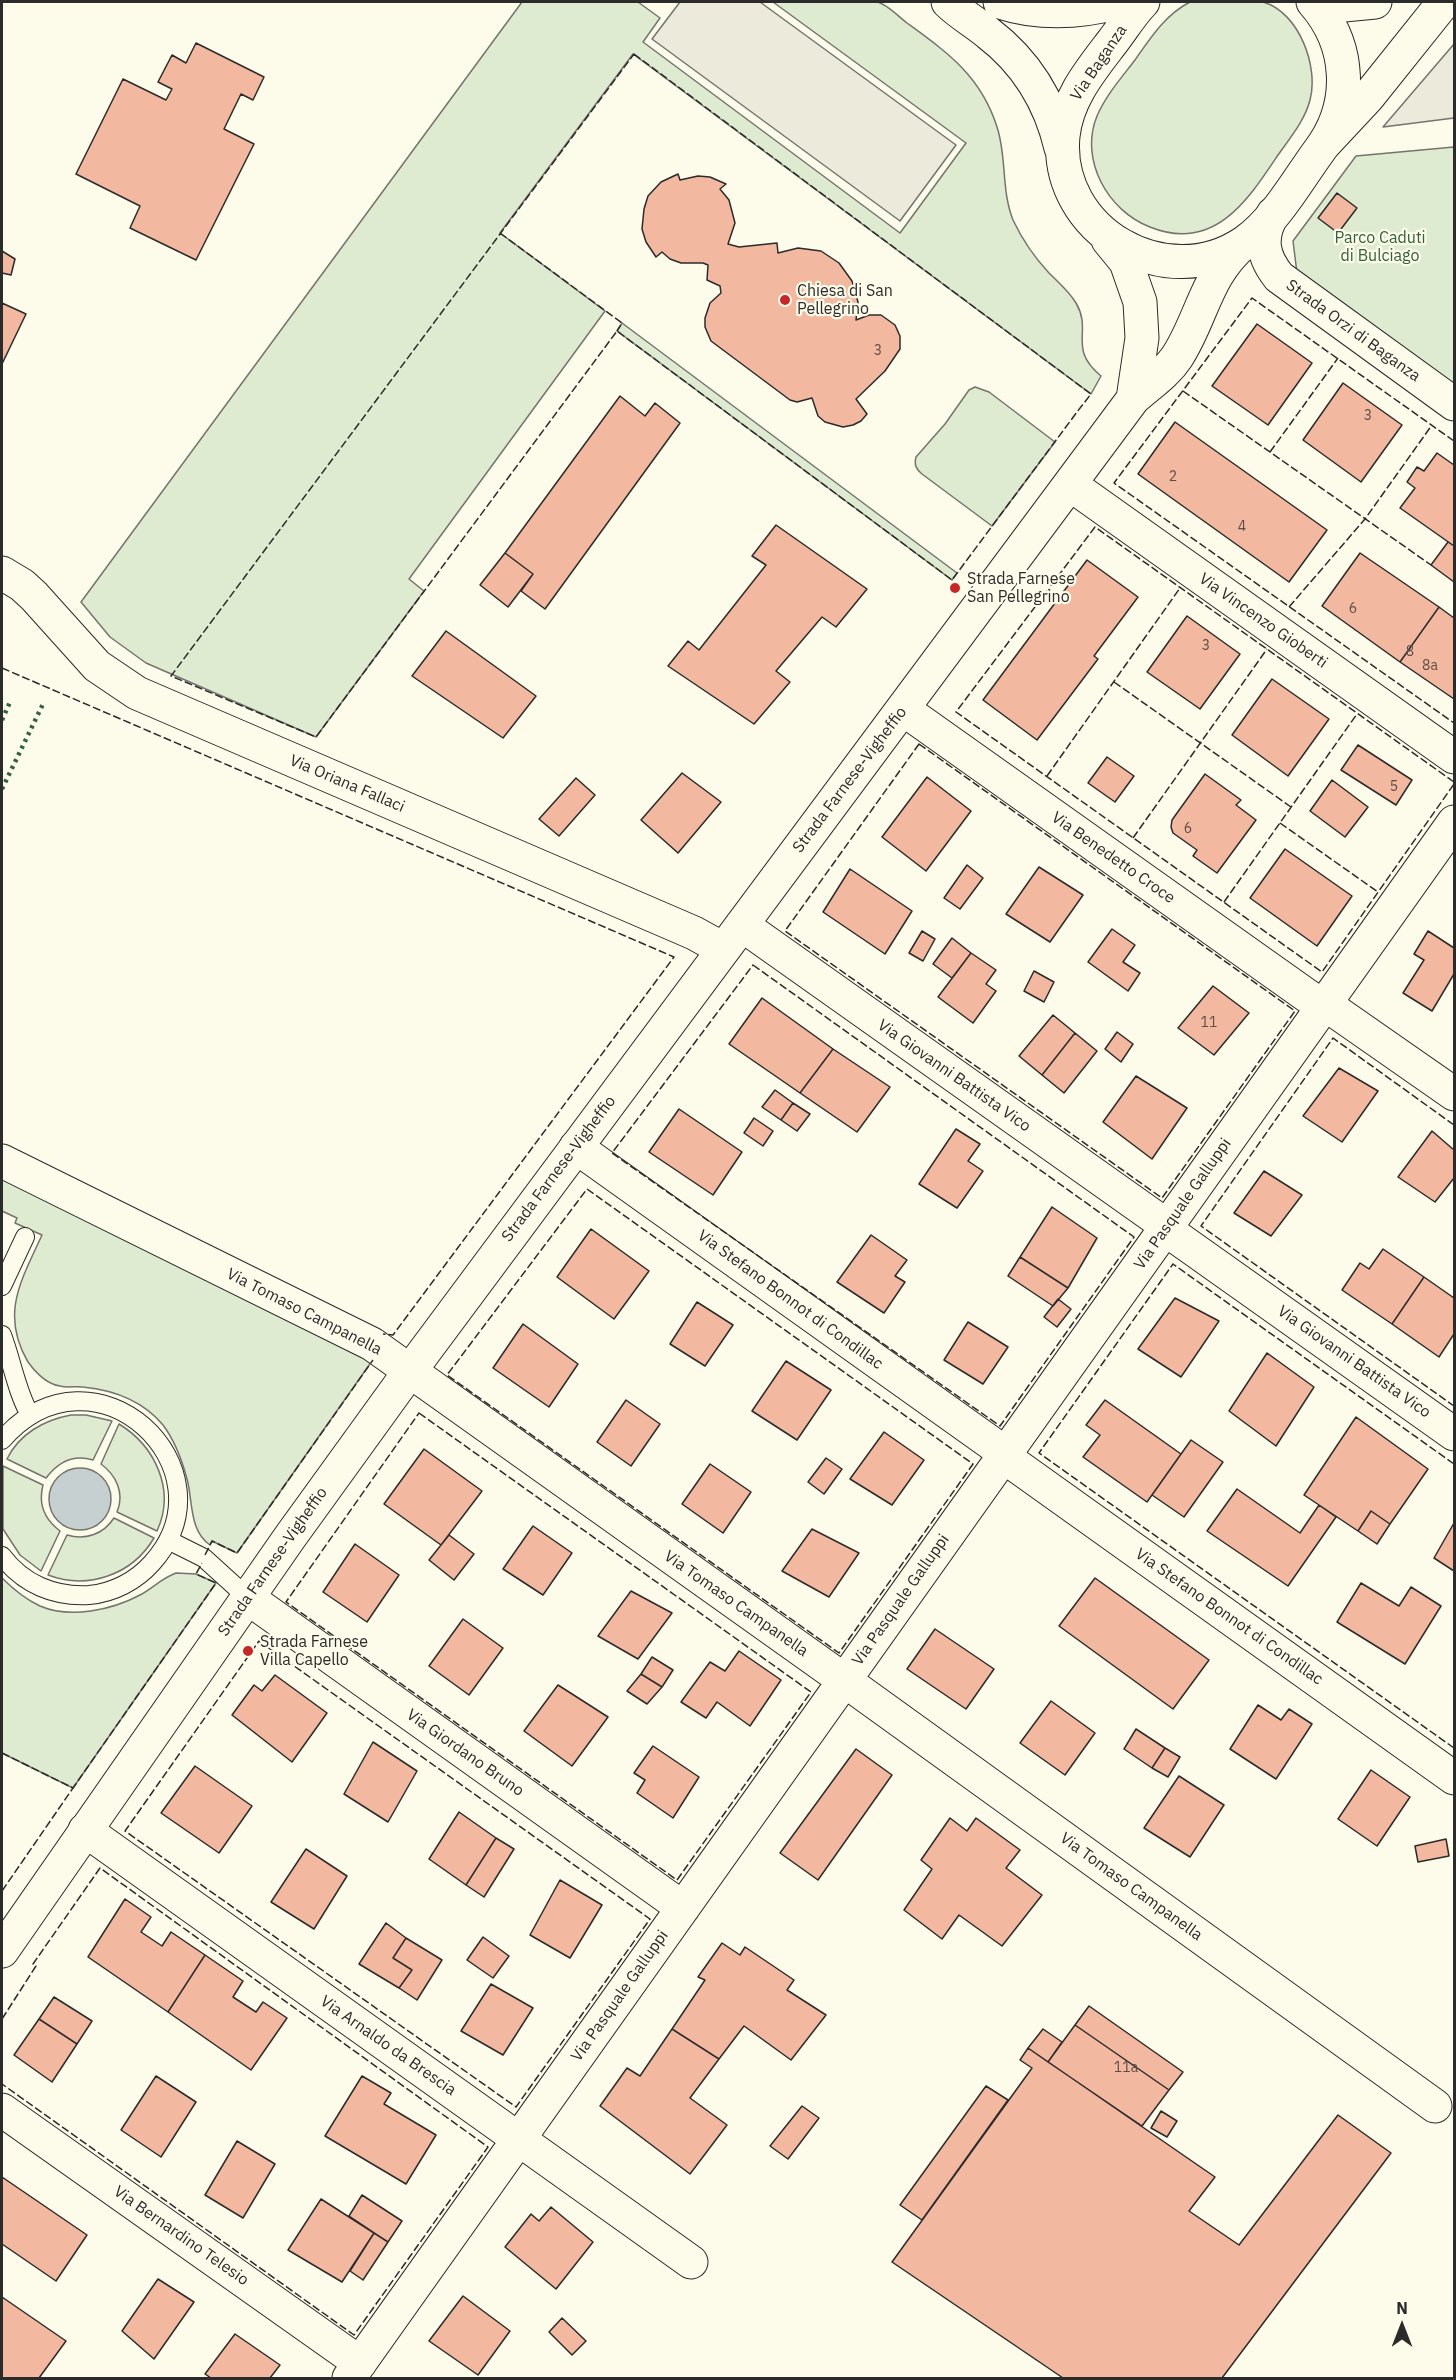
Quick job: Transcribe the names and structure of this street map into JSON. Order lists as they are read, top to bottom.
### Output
{
  "streets": {
    "street": [
      "Via Baganza",
      "Strada Orzi di Baganza",
      "Via Vincenzo Gioberti",
      "Strada Farnese-Vigheffio",
      "Via Oriana Fallaci",
      "Via Benedetto Croce",
      "Via Giovanni Battista Vico",
      "Via Pasquale Galluppi",
      "Via Stefano Bonnot di Condillac",
      "Via Tomaso Campanella",
      "Via Giordano Bruno",
      "Via Arnaldo da Brescia",
      "Via Bernardino Telesio"
    ]
  },
  "crossings": [
    ["Via Baganza", "Strada Orzi di Baganza"],
    ["Via Baganza", "Strada Farnese-Vigheffio"],
    ["Via Vincenzo Gioberti", "Strada Farnese-Vigheffio"],
    ["Strada Farnese-Vigheffio", "Via Oriana Fallaci"],
    ["Strada Farnese-Vigheffio", "Via Benedetto Croce"],
    ["Strada Farnese-Vigheffio", "Via Giovanni Battista Vico"],
    ["Strada Farnese-Vigheffio", "Via Stefano Bonnot di Condillac"],
    ["Strada Farnese-Vigheffio", "Via Tomaso Campanella"],
    ["Strada Farnese-Vigheffio", "Via Giordano Bruno"],
    ["Strada Farnese-Vigheffio", "Via Arnaldo da Brescia"],
    ["Via Oriana Fallaci", "Via Giovanni Battista Vico"],
    ["Via Benedetto Croce", "Via Pasquale Galluppi"],
    ["Via Giovanni Battista Vico", "Via Pasquale Galluppi"],
    ["Via Pasquale Galluppi", "Via Stefano Bonnot di Condillac"],
    ["Via Pasquale Galluppi", "Via Tomaso Campanella"],
    ["Via Pasquale Galluppi", "Via Giordano Bruno"],
    ["Via Pasquale Galluppi", "Via Arnaldo da Brescia"],
    ["Via Pasquale Galluppi", "Via Bernardino Telesio"]
  ],
  "parks": ["Parco Caduti di Bulciago"],
  "places": ["Chiesa di San Pellegrino", "Strada Farnese San Pellegrino", "Strada Farnese Villa Capello"],
  "house_numbers": [
    "3",
    "3",
    "2",
    "4",
    "6",
    "3",
    "8",
    "8a",
    "5",
    "6",
    "11",
    "11a"
  ],
  "north": "top"
}
